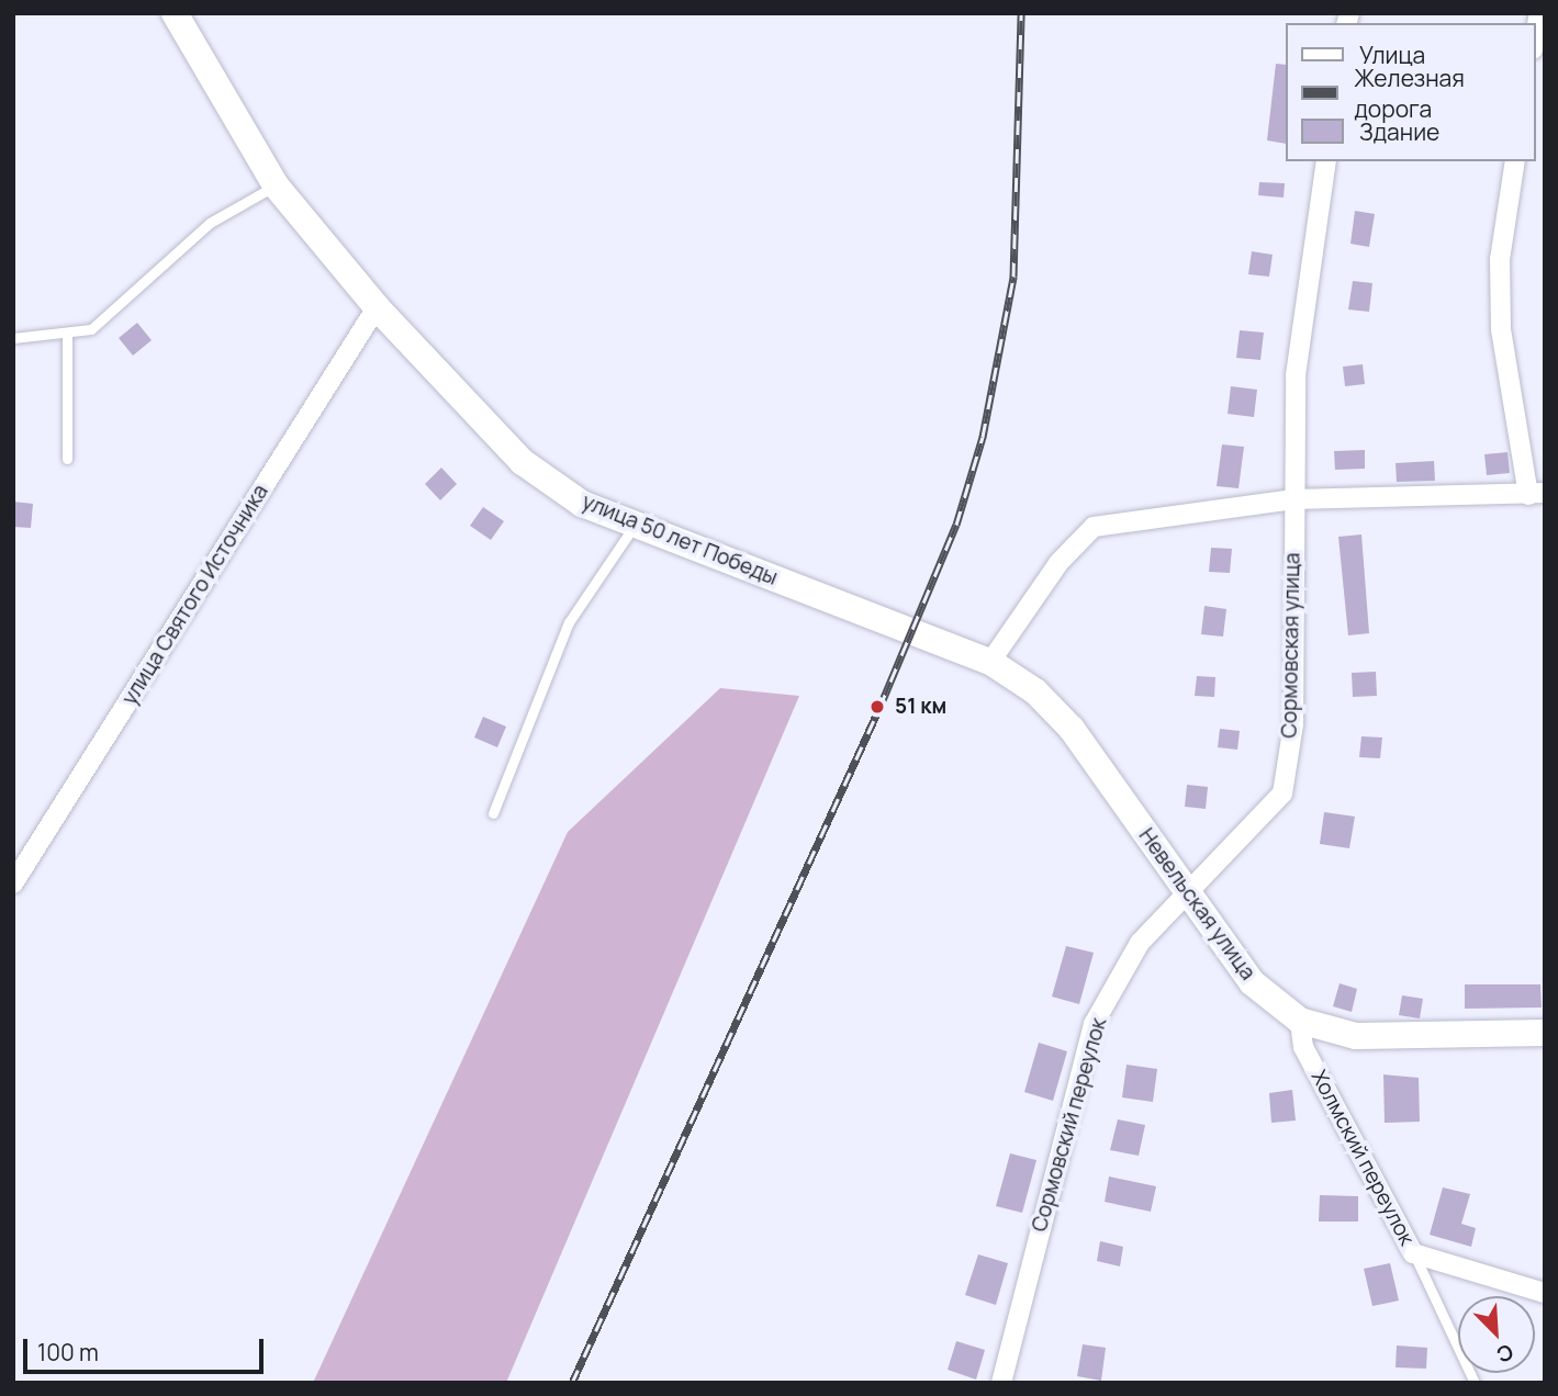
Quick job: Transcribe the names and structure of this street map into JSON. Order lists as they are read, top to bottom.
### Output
{
  "streets": {
    "street": [
      "улица 50 лет Победы",
      "улица Святого Источника",
      "Сормовская улица",
      "Невельская улица",
      "Сормовский переулок",
      "Холмский переулок"
    ]
  },
  "crossings": [
    ["улица 50 лет Победы", "улица Святого Источника"],
    ["улица 50 лет Победы", "Невельская улица"],
    ["Сормовская улица", "Невельская улица"],
    ["Сормовская улица", "Сормовский переулок"],
    ["Невельская улица", "Сормовский переулок"],
    ["Невельская улица", "Холмский переулок"]
  ],
  "places": ["51 км"],
  "legend": ["Улица", "Железная дорога", "Здание"],
  "scale_bar": "100 m",
  "north": "bottom right"
}
